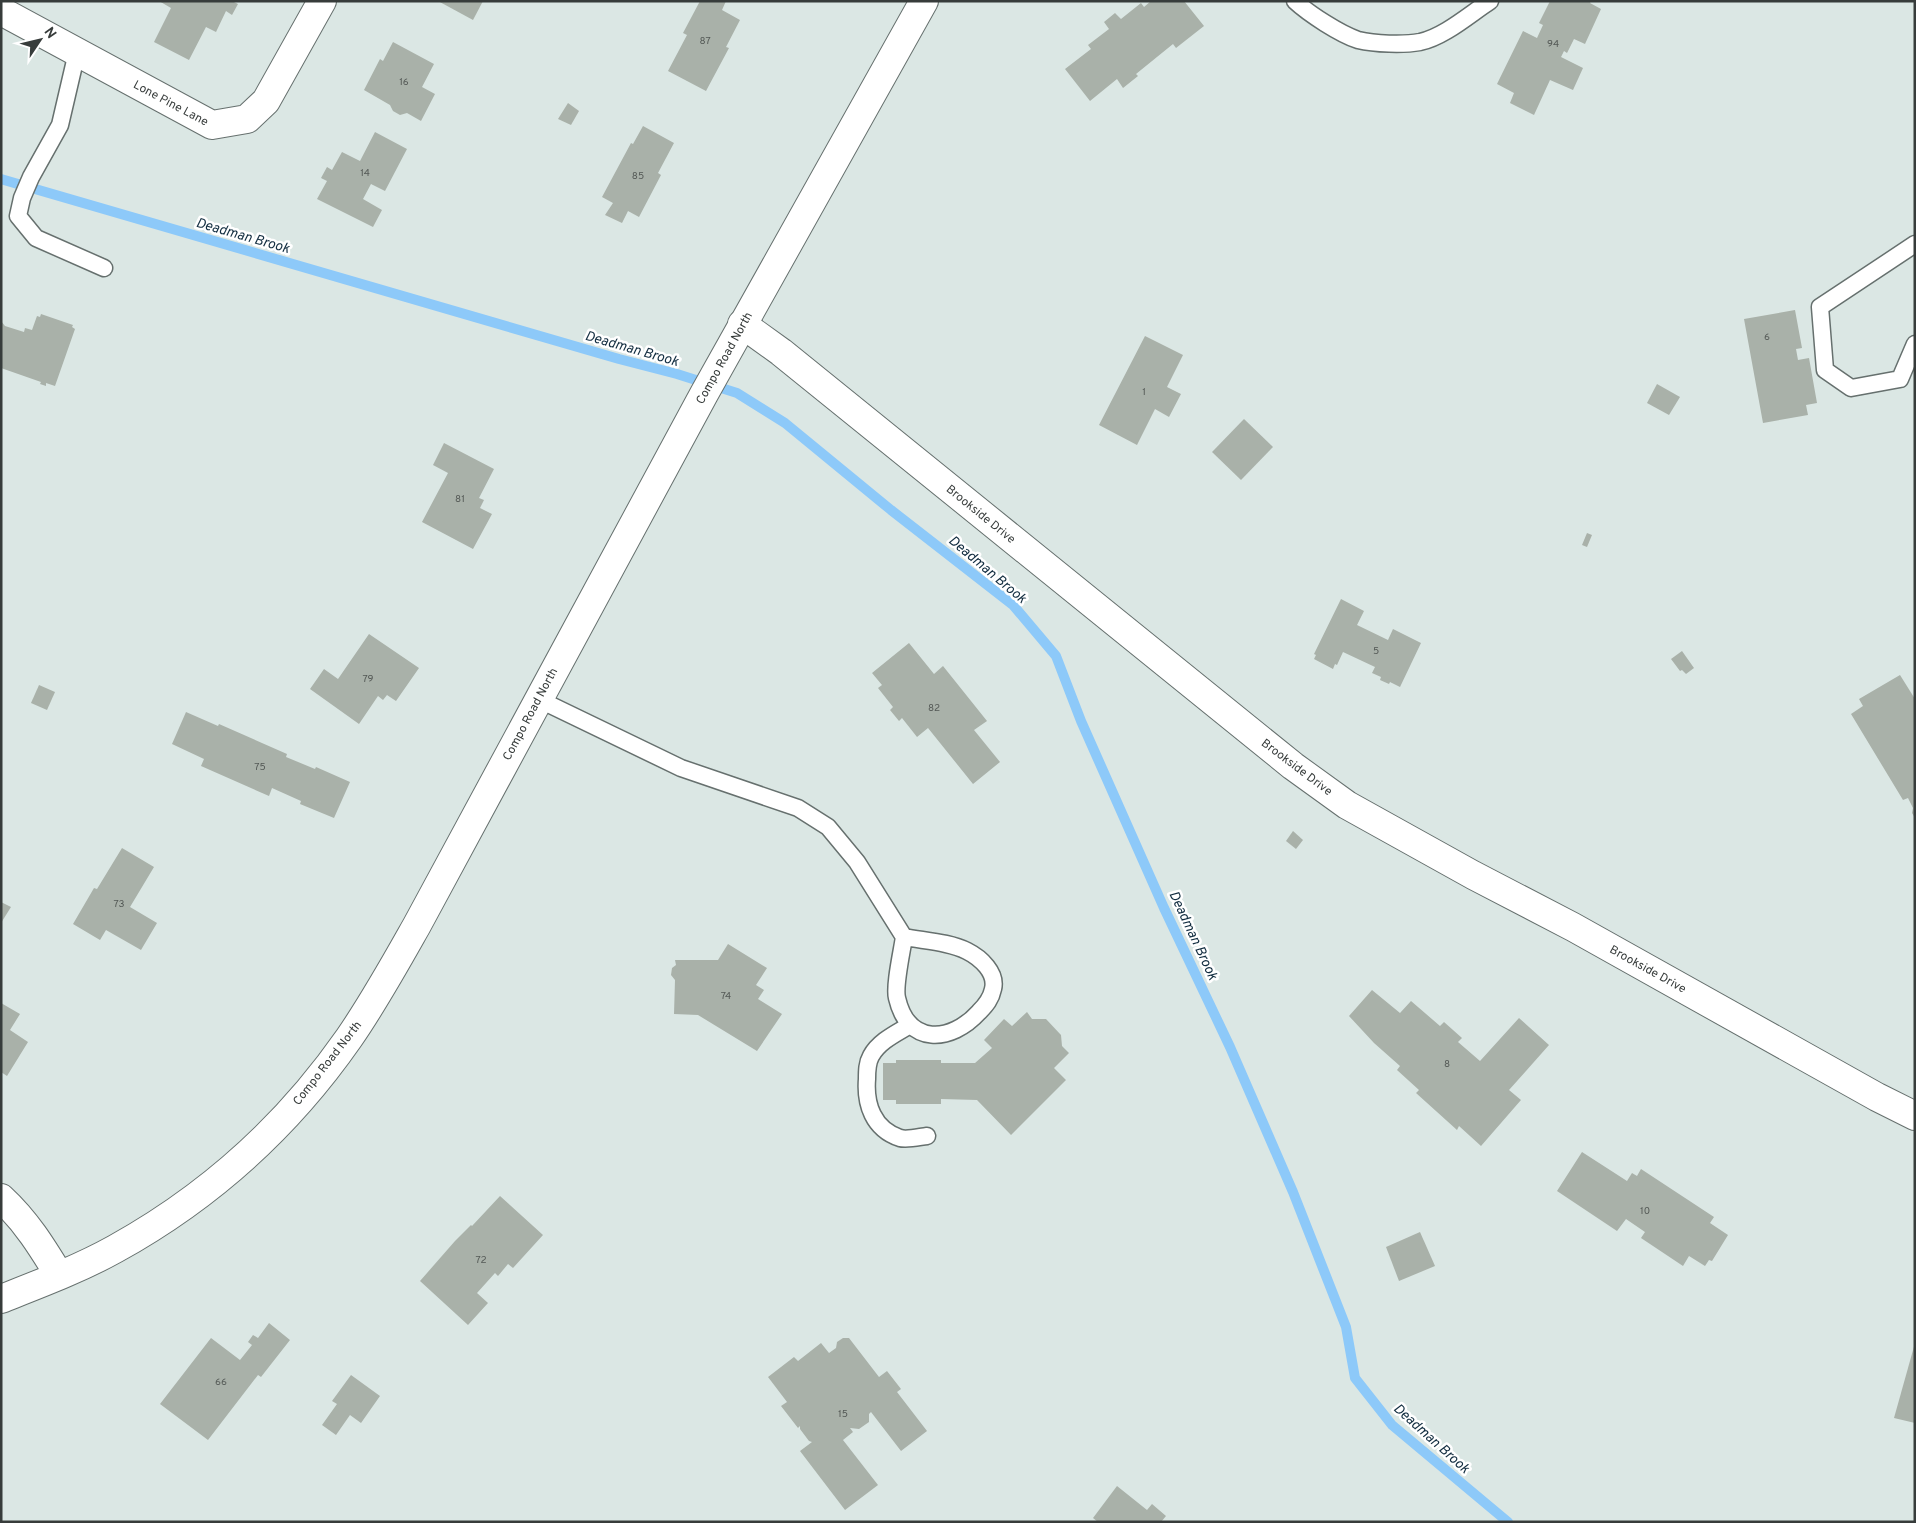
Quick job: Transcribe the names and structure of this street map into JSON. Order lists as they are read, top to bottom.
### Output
{
  "streets": {
    "street": ["Lone Pine Lane", "Compo Road North", "Brookside Drive"]
  },
  "crossings": [
    ["Compo Road North", "Brookside Drive"]
  ],
  "water": ["Deadman Brook"],
  "house_numbers": [
    "87",
    "94",
    "16",
    "14",
    "85",
    "6",
    "1",
    "81",
    "5",
    "79",
    "82",
    "75",
    "73",
    "74",
    "8",
    "10",
    "72",
    "66",
    "15"
  ],
  "north": "top right"
}
